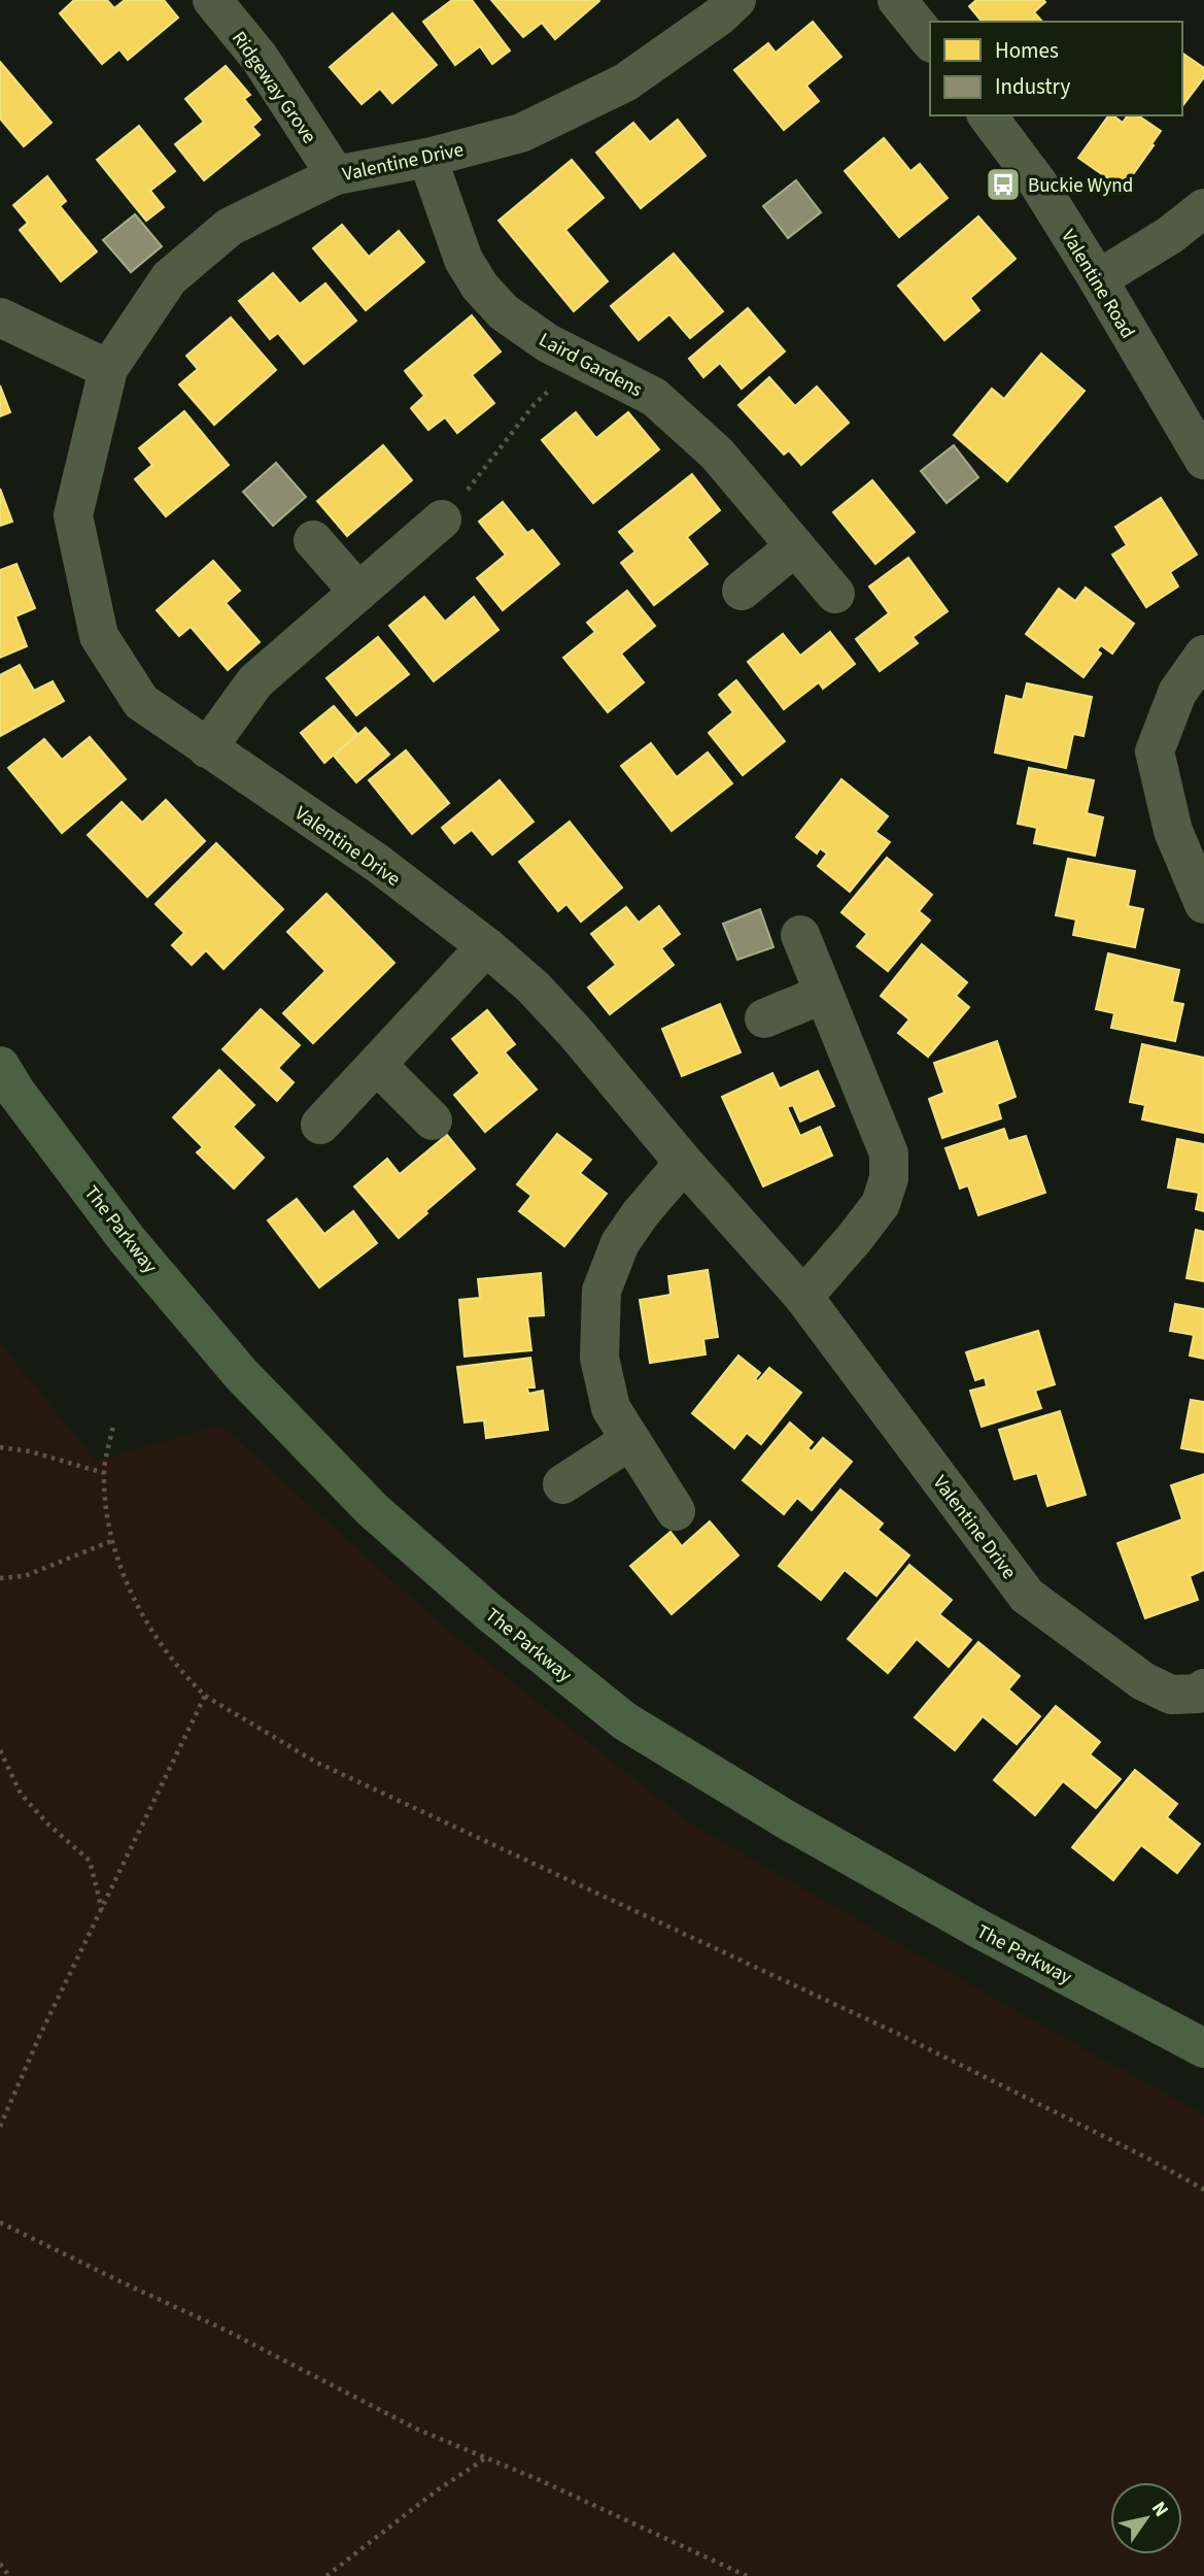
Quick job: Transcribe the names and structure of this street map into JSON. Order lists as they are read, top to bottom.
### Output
{
  "streets": {
    "main road": ["The Parkway"],
    "street": [
      "Ridgeway Grove",
      "Valentine Drive",
      "Valentine Road",
      "Laird Gardens"
    ]
  },
  "crossings": [
    ["Ridgeway Grove", "Valentine Drive"],
    ["Valentine Drive", "Laird Gardens"]
  ],
  "places": {
    "bus stop": ["Buckie Wynd"]
  },
  "legend": ["Homes", "Industry"],
  "north": "top right"
}
